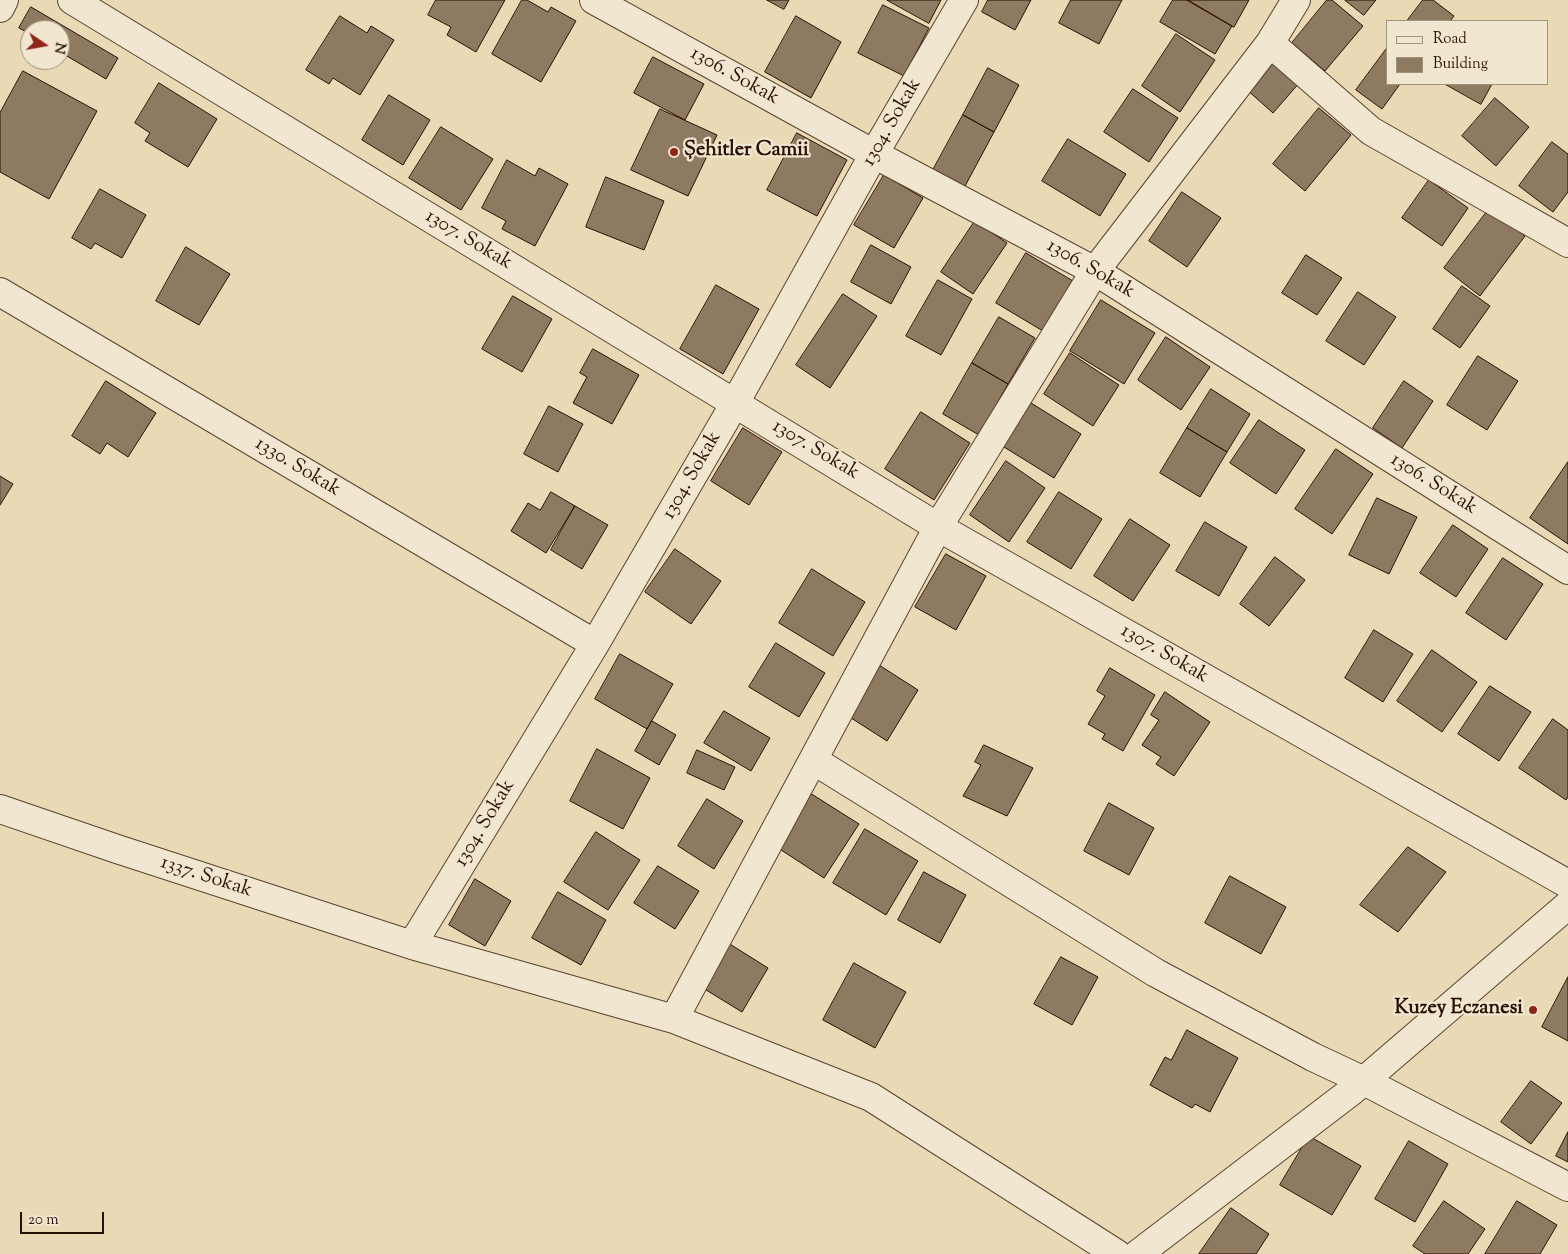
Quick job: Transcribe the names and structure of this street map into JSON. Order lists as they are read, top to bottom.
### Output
{
  "streets": {
    "street": [
      "1306. Sokak",
      "1304. Sokak",
      "1307. Sokak",
      "1330. Sokak",
      "1337. Sokak"
    ]
  },
  "crossings": [
    ["1306. Sokak", "1304. Sokak"],
    ["1304. Sokak", "1307. Sokak"],
    ["1304. Sokak", "1330. Sokak"],
    ["1304. Sokak", "1337. Sokak"]
  ],
  "places": ["Şehitler Camii", "Kuzey Eczanesi"],
  "legend": ["Road", "Building"],
  "scale_bar": "20 m",
  "north": "right"
}
